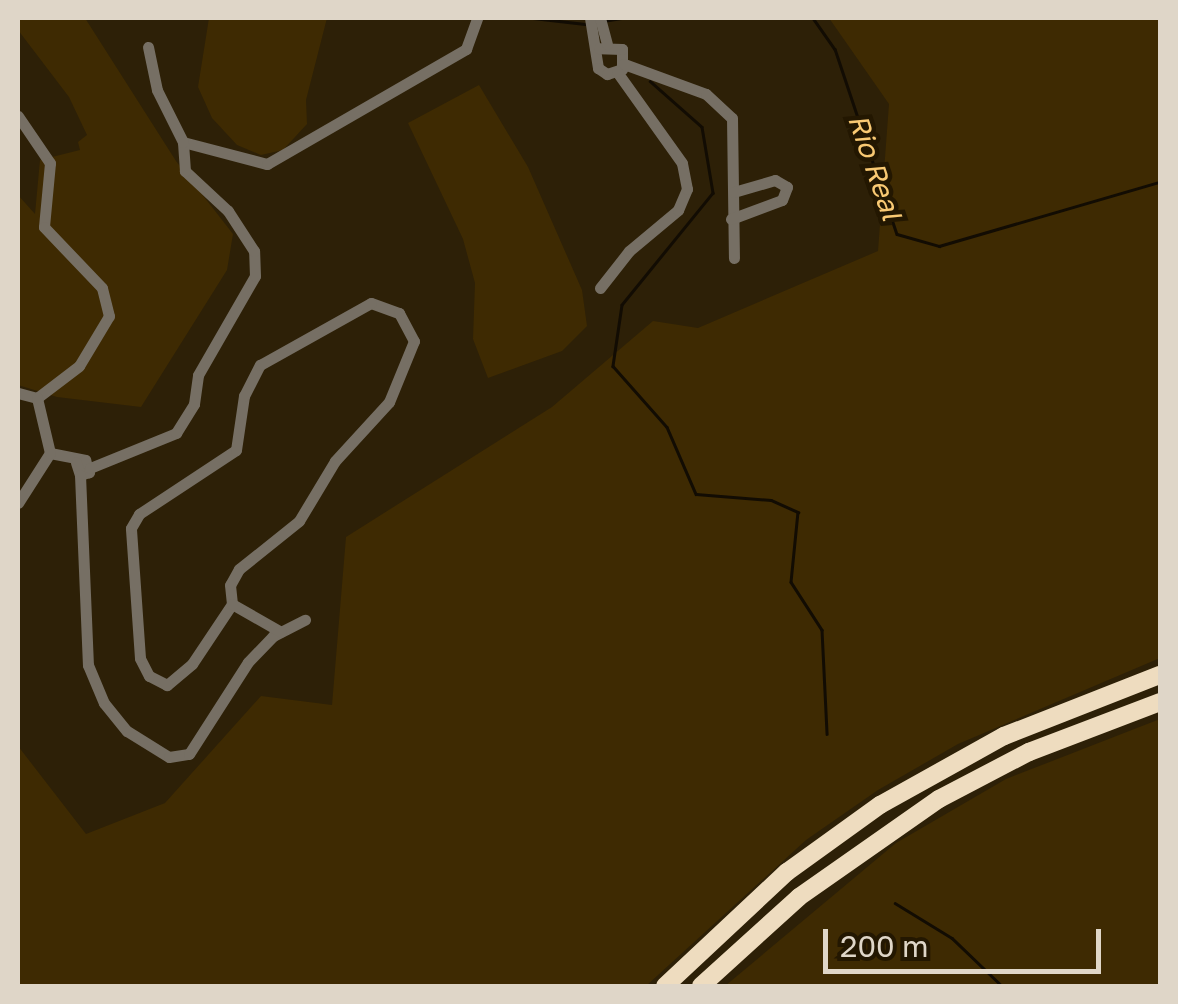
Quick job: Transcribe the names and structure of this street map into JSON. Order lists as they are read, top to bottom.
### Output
{
  "water": ["Rio Real"],
  "scale_bar": "200 m"
}
